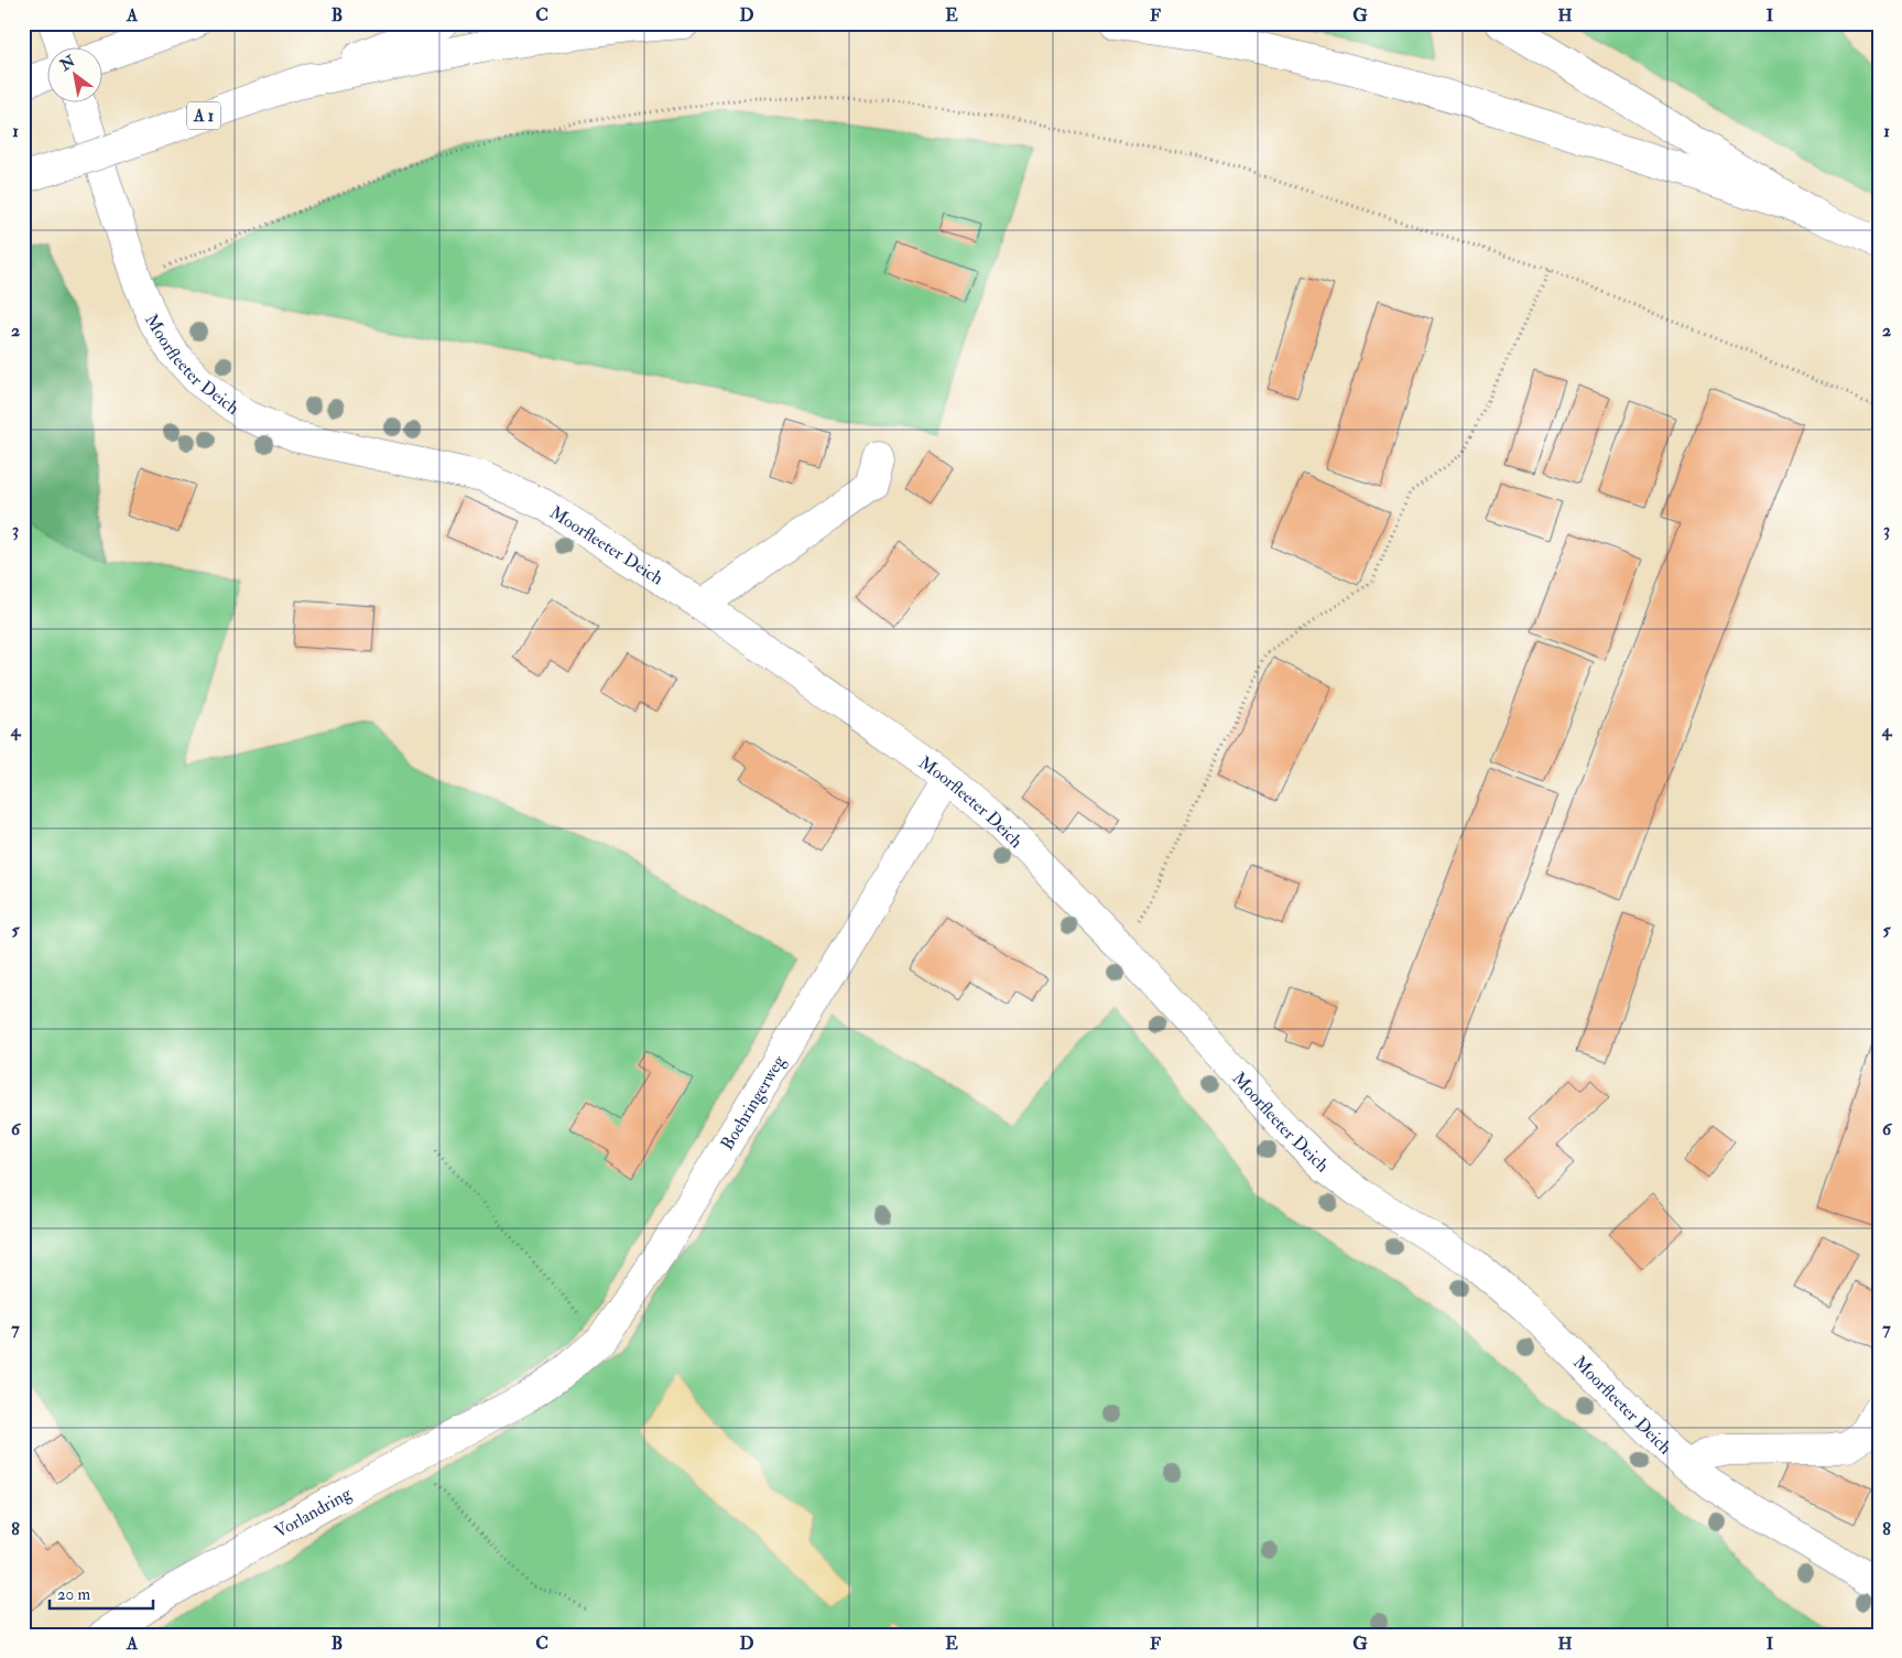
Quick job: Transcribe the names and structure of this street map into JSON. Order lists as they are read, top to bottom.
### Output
{
  "streets": {
    "main road": [
      "A 1",
      "Moorfleeter Deich",
      "Boehringerweg",
      "Vorlandring"
    ]
  },
  "crossings": [
    ["Moorfleeter Deich", "Boehringerweg"],
    ["Boehringerweg", "Vorlandring"]
  ],
  "scale_bar": "20 m",
  "north": "top left",
  "grid": {
    "columns": [
      "A",
      "B",
      "C",
      "D",
      "E",
      "F",
      "G",
      "H",
      "I"
    ],
    "rows": [
      "1",
      "2",
      "3",
      "4",
      "5",
      "6",
      "7",
      "8"
    ]
  }
}
